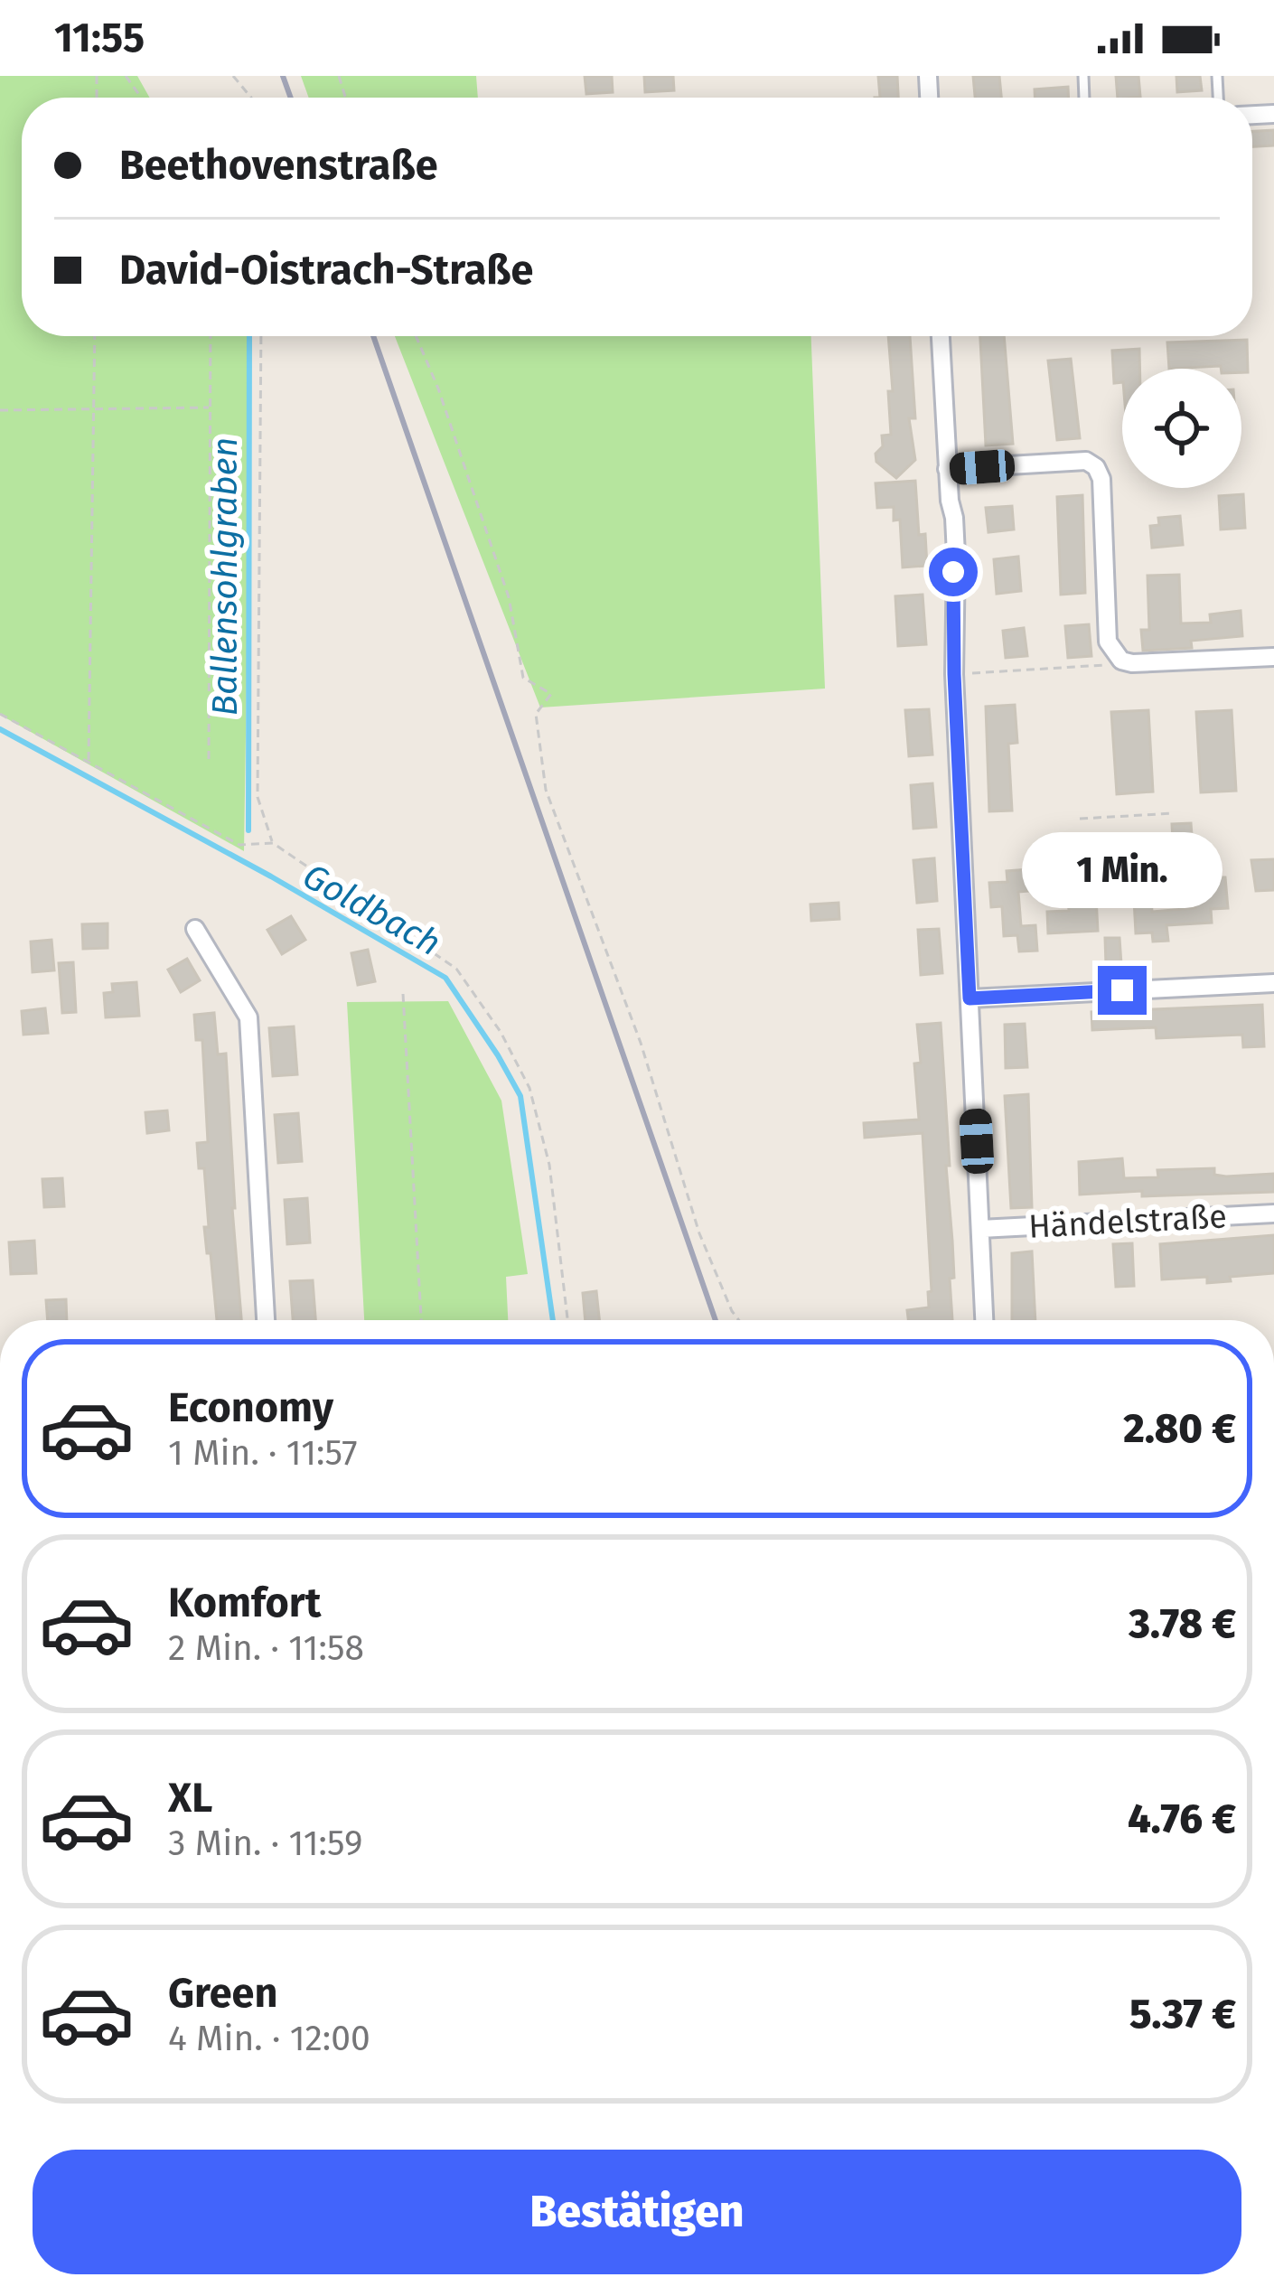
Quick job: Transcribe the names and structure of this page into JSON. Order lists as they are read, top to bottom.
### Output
{
  "streets": {
    "street": ["Händelstraße"]
  },
  "water": ["Ballensohlgraben", "Goldbach"],
  "page": {
    "status": "11:55",
    "banner": ["Beethovenstraße", "David-Oistrach-Straße"],
    "bubble": "1 Min.",
    "list": [
      {
        "name": "Economy",
        "note": "1 Min. · 11:57",
        "value": "2.80 €"
      },
      {
        "name": "Komfort",
        "note": "2 Min. · 11:58",
        "value": "3.78 €"
      },
      {
        "name": "XL",
        "note": "3 Min. · 11:59",
        "value": "4.76 €"
      },
      {
        "name": "Green",
        "note": "4 Min. · 12:00",
        "value": "5.37 €"
      }
    ],
    "buttons": "Bestätigen"
  }
}
